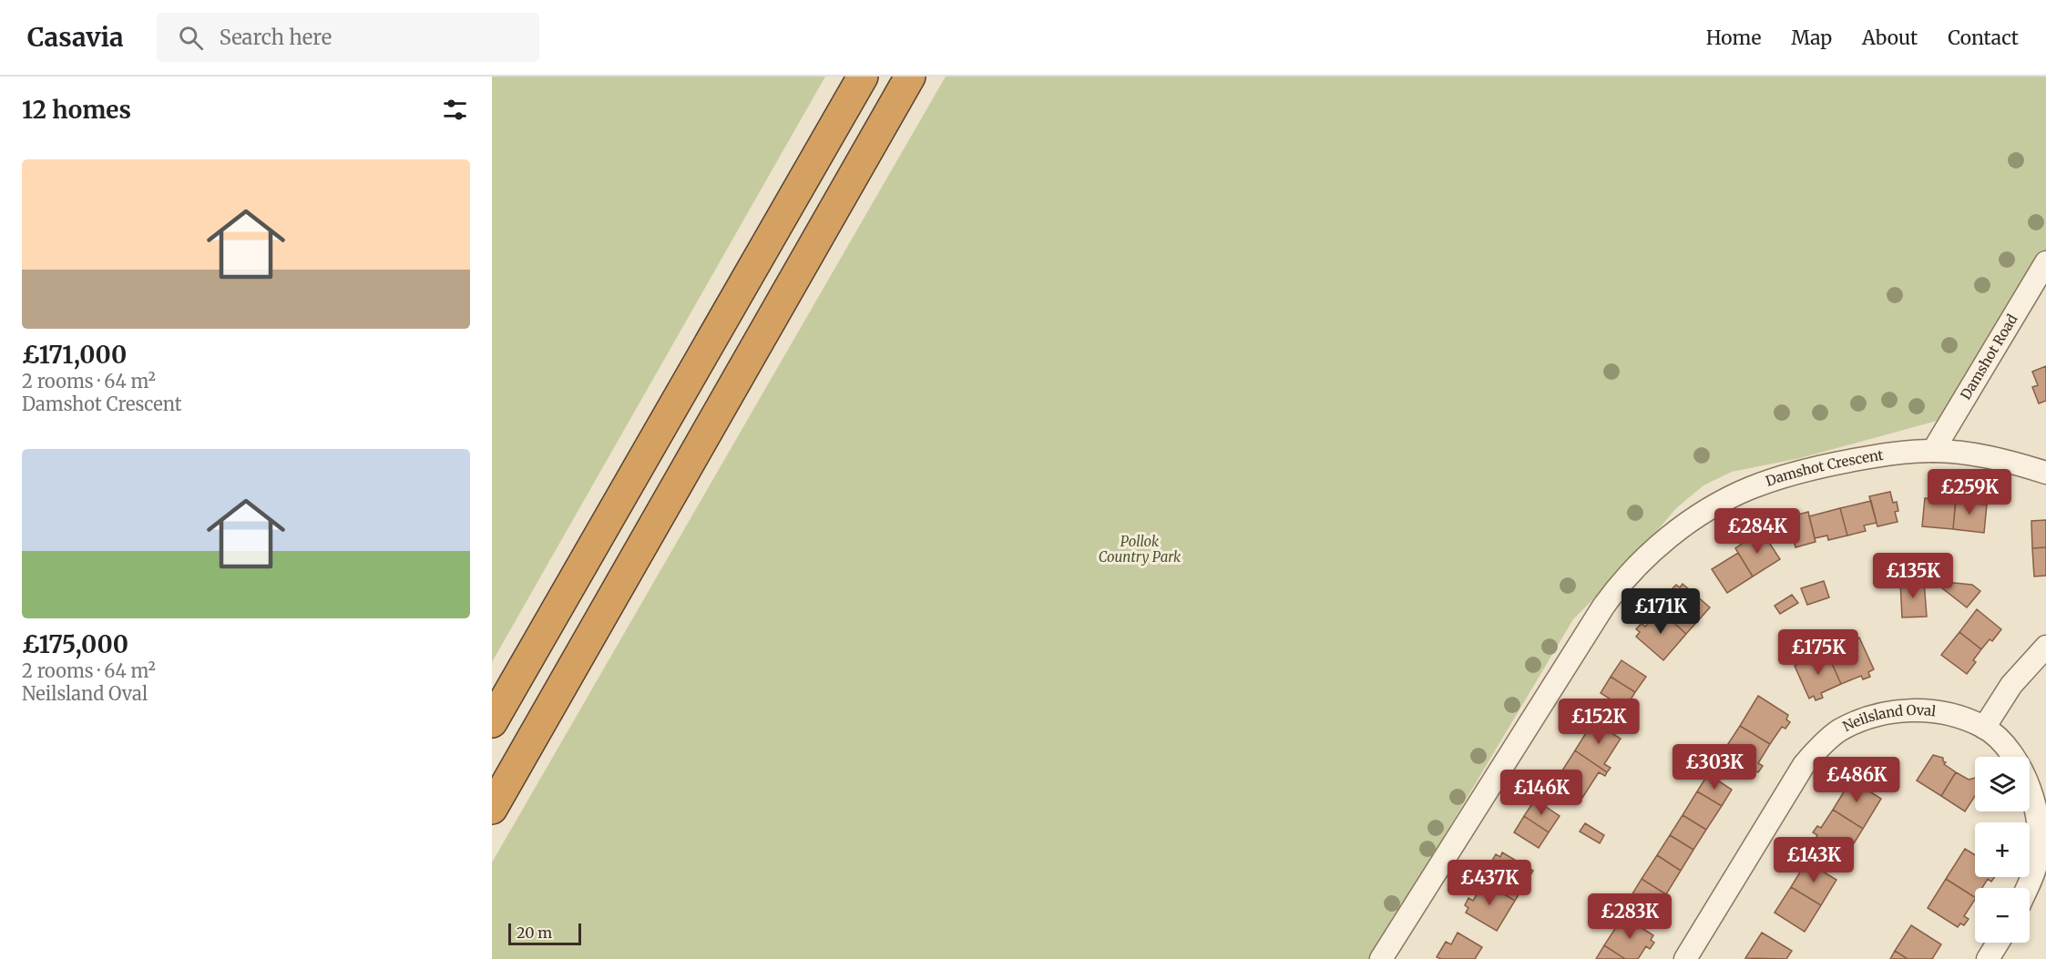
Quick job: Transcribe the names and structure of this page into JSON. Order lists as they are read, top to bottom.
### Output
{
  "streets": {
    "street": ["Damshot Road", "Damshot Crescent", "Neilsland Oval"]
  },
  "crossings": [
    ["Damshot Road", "Damshot Crescent"]
  ],
  "parks": ["Pollok Country Park"],
  "scale_bar": "20 m",
  "page": {
    "header": "Casavia",
    "search": "Search here",
    "nav": [
      "Home",
      "Map",
      "About",
      "Contact"
    ],
    "heading": "12 homes",
    "list": [
      {
        "name": "£171,000",
        "note": "2 rooms · 64 m² · Damshot Crescent"
      },
      {
        "name": "£175,000",
        "note": "2 rooms · 64 m² · Neilsland Oval"
      }
    ],
    "price": [
      "£259K",
      "£284K",
      "£135K",
      "£171K",
      "£175K",
      "£152K",
      "£303K",
      "£486K",
      "£146K",
      "£143K",
      "£437K",
      "£283K"
    ],
    "map_buttons": ["+", "−"],
    "scale": "20 m"
  }
}
